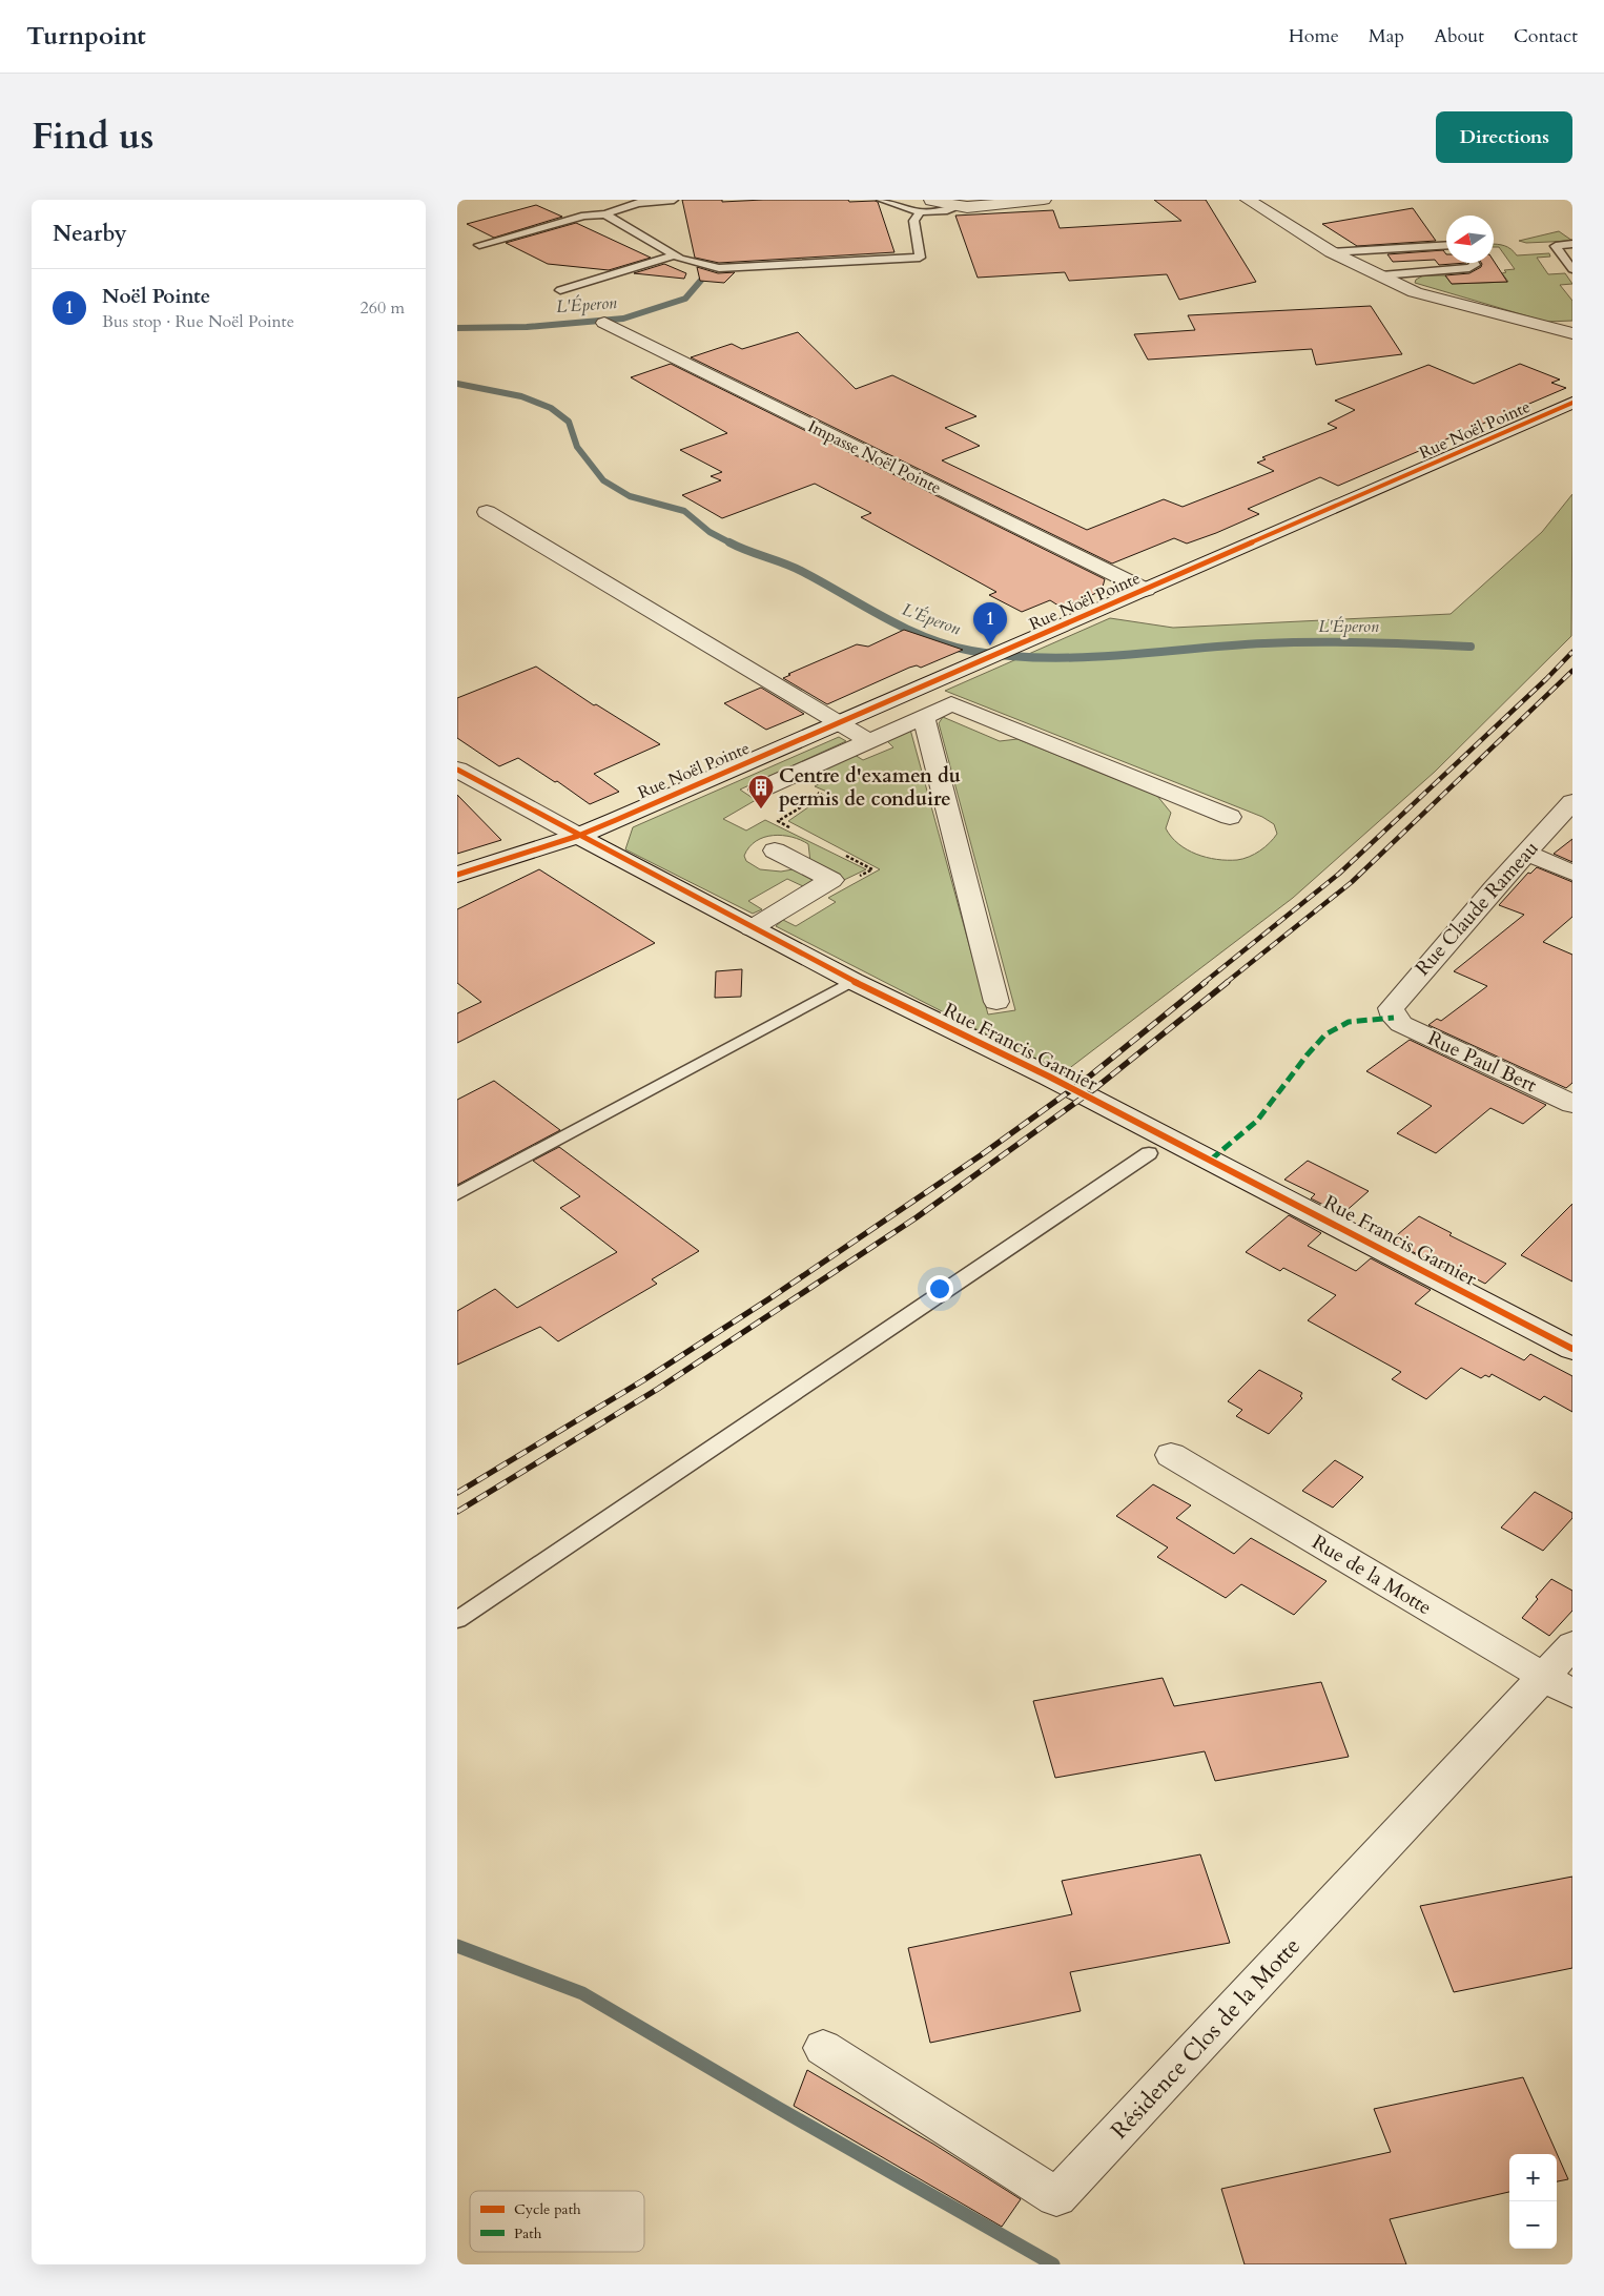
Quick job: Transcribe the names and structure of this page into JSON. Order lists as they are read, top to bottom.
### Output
{
  "streets": {
    "street": [
      "Rue Noël Pointe",
      "Impasse Noël Pointe",
      "Rue Claude Rameau",
      "Rue Francis Garnier",
      "Rue Paul Bert",
      "Rue de la Motte",
      "Résidence Clos de la Motte"
    ]
  },
  "crossings": [
    ["Rue Noël Pointe", "Impasse Noël Pointe"],
    ["Rue Noël Pointe", "Rue Francis Garnier"],
    ["Rue Claude Rameau", "Rue Paul Bert"],
    ["Rue de la Motte", "Résidence Clos de la Motte"]
  ],
  "water": ["L'Éperon"],
  "places": {
    "building": ["Centre d'examen du permis de conduire"]
  },
  "legend": ["Cycle path", "Path"],
  "north": "left",
  "page": {
    "header": "Turnpoint",
    "nav": [
      "Home",
      "Map",
      "About",
      "Contact"
    ],
    "title": "Find us",
    "buttons": "Directions",
    "heading": "Nearby",
    "list": [
      {
        "mark": "1",
        "name": "Noël Pointe",
        "note": "Bus stop · Rue Noël Pointe",
        "value": "260 m"
      }
    ],
    "pins": "1",
    "map_buttons": ["+", "−"]
  }
}
